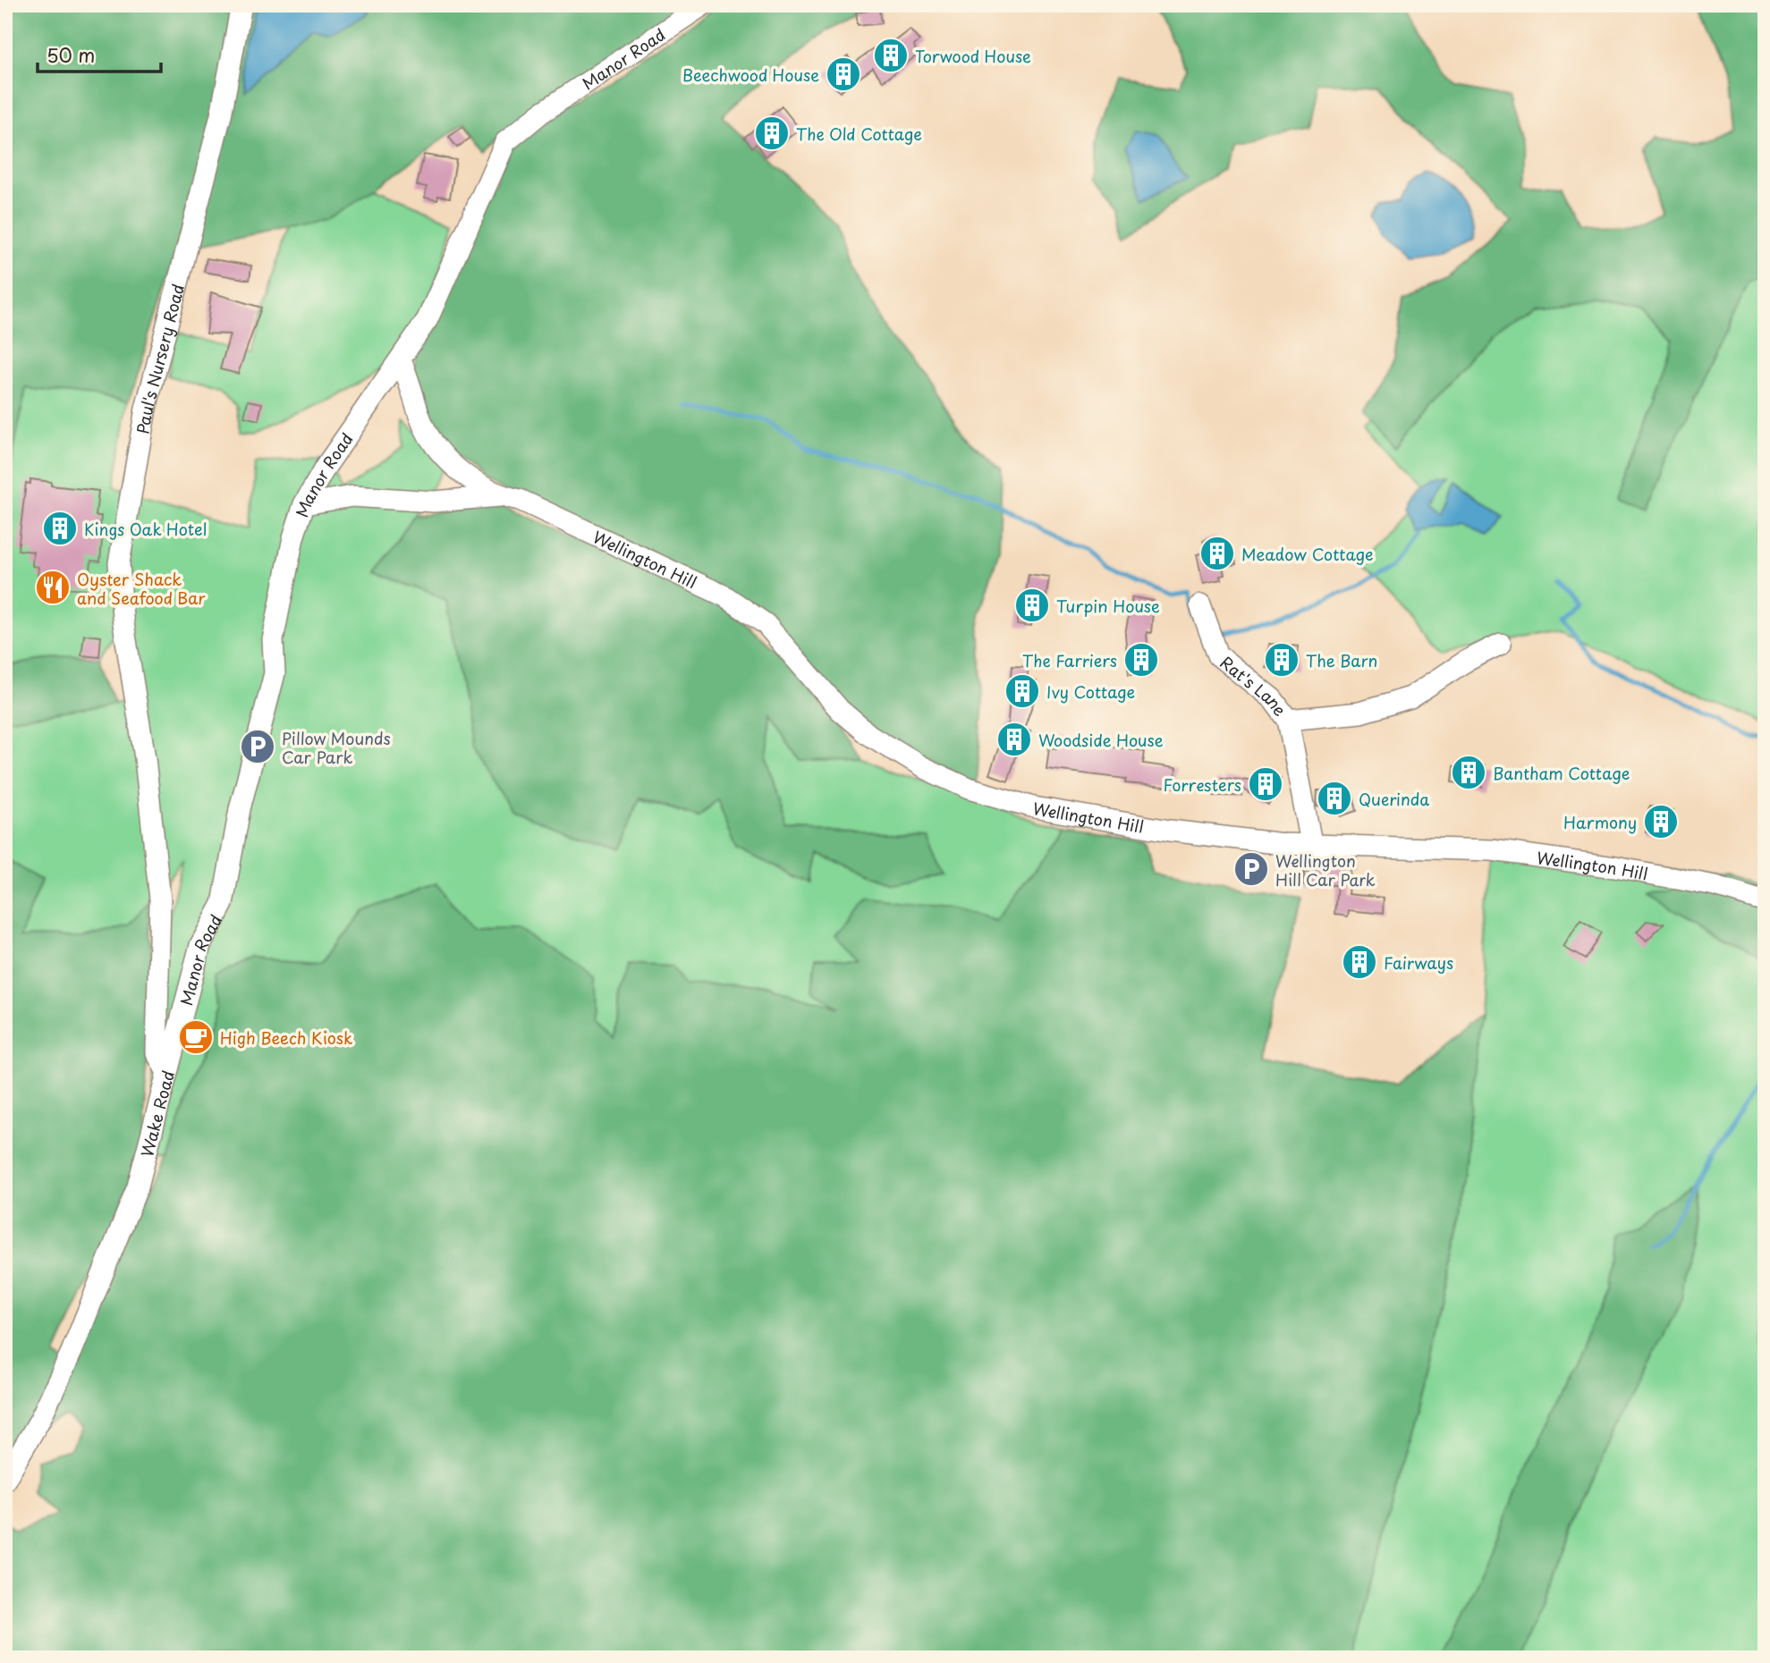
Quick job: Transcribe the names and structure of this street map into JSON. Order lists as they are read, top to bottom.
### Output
{
  "streets": {
    "street": [
      "Manor Road",
      "Paul's Nursery Road",
      "Wellington Hill",
      "Rat's Lane",
      "Wake Road"
    ]
  },
  "crossings": [
    ["Manor Road", "Wellington Hill"],
    ["Manor Road", "Wake Road"],
    ["Paul's Nursery Road", "Wake Road"],
    ["Wellington Hill", "Rat's Lane"]
  ],
  "places": {
    "building": [
      "Torwood House",
      "Beechwood House",
      "The Old Cottage",
      "Kings Oak Hotel",
      "Meadow Cottage",
      "Turpin House",
      "The Farriers",
      "The Barn",
      "Ivy Cottage",
      "Woodside House",
      "Bantham Cottage",
      "Forresters",
      "Querinda",
      "Harmony",
      "Fairways"
    ],
    "restaurant": ["Oyster Shack and Seafood Bar"],
    "parking": ["Pillow Mounds Car Park", "Wellington Hill Car Park"],
    "cafe": ["High Beech Kiosk"]
  },
  "scale_bar": "50 m"
}
